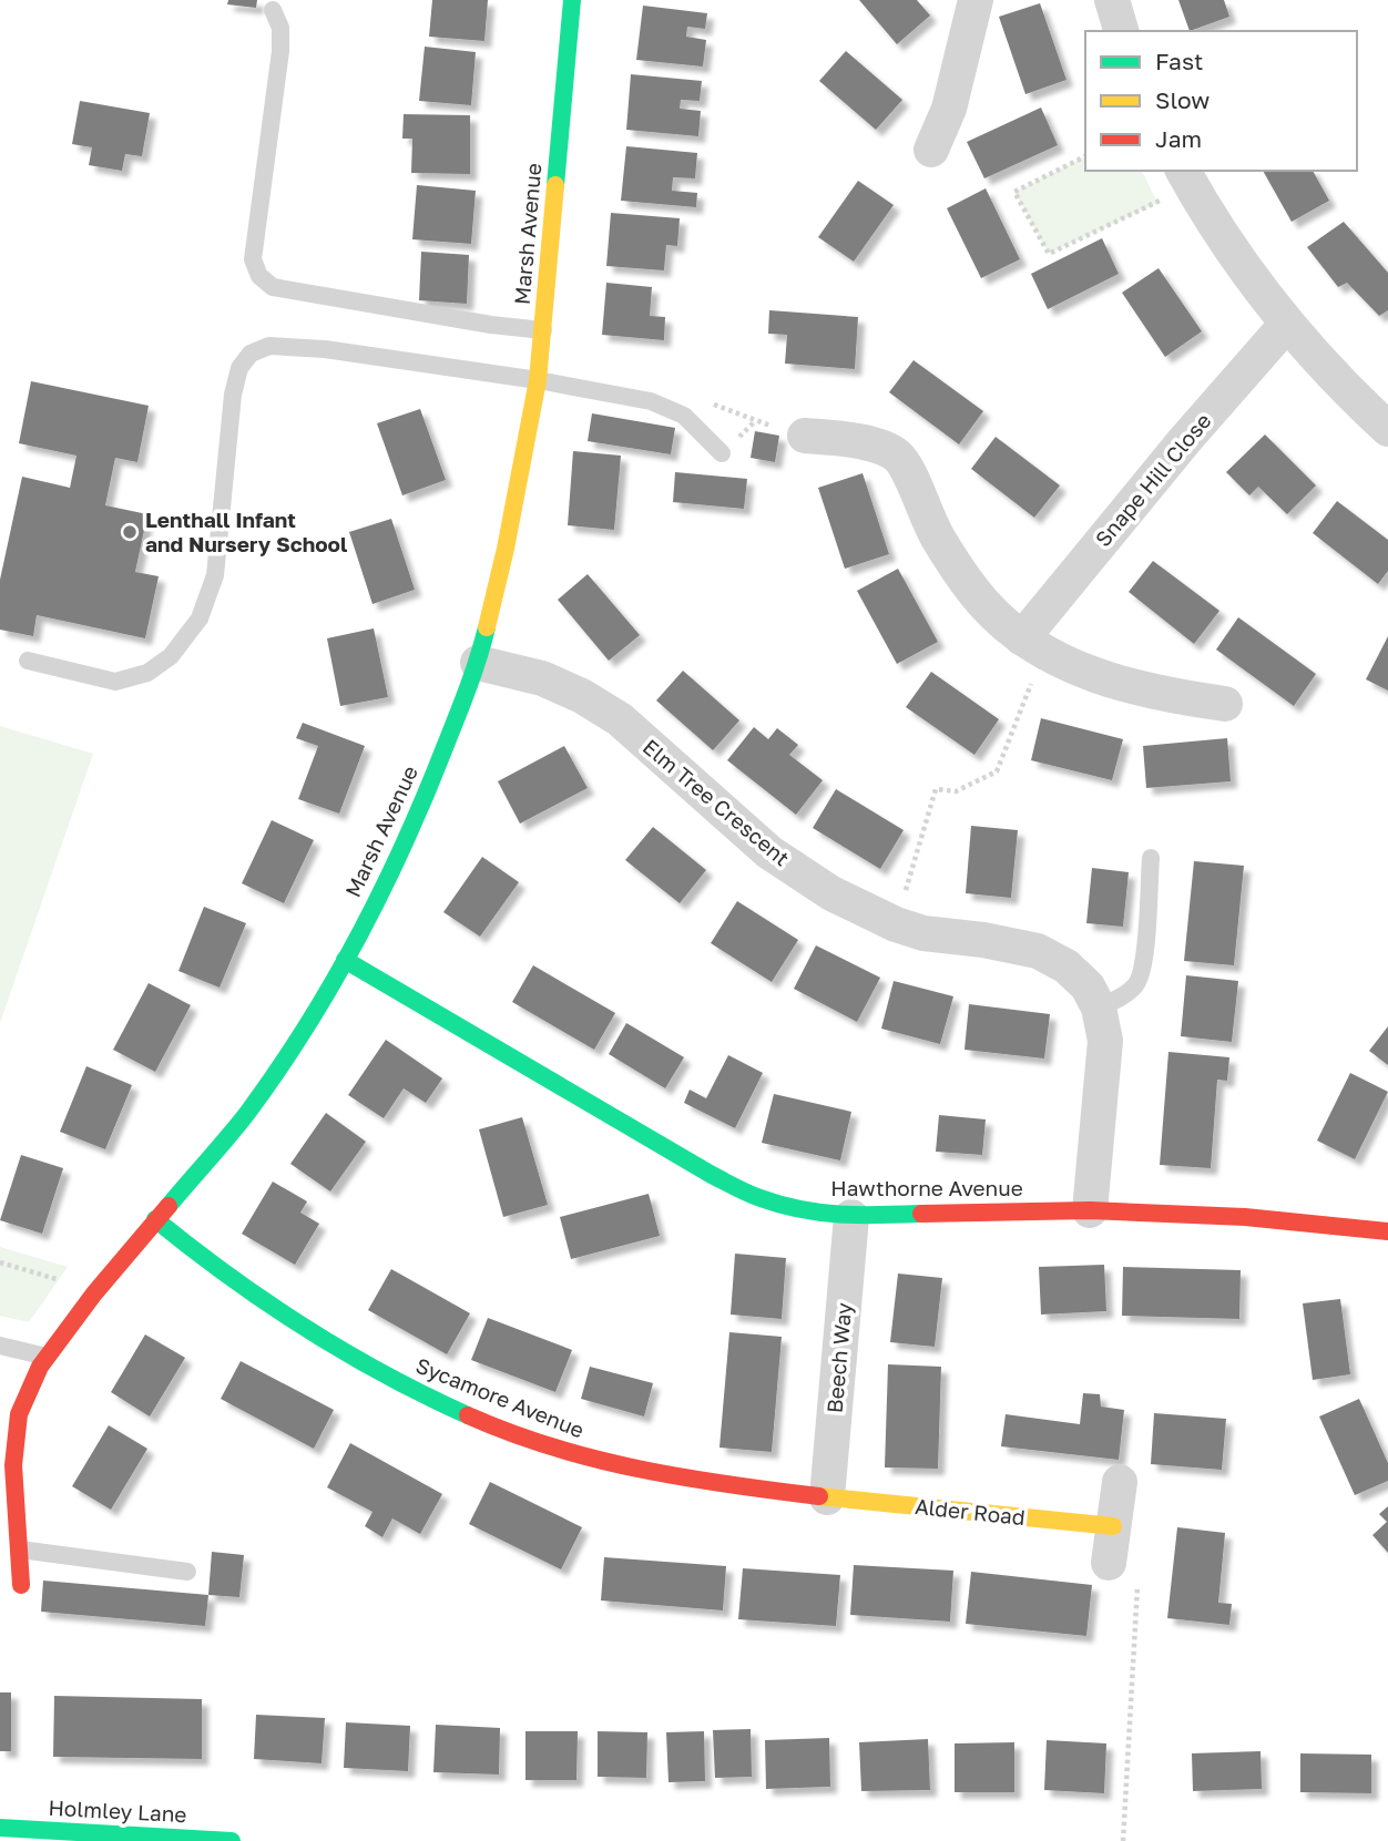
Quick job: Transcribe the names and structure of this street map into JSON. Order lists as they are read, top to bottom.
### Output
{
  "streets": {
    "street": [
      "Marsh Avenue",
      "Snape Hill Close",
      "Elm Tree Crescent",
      "Hawthorne Avenue",
      "Beech Way",
      "Sycamore Avenue",
      "Alder Road",
      "Holmley Lane"
    ]
  },
  "crossings": [
    ["Marsh Avenue", "Elm Tree Crescent"],
    ["Marsh Avenue", "Hawthorne Avenue"],
    ["Marsh Avenue", "Sycamore Avenue"],
    ["Elm Tree Crescent", "Hawthorne Avenue"],
    ["Hawthorne Avenue", "Beech Way"],
    ["Beech Way", "Sycamore Avenue"],
    ["Beech Way", "Alder Road"],
    ["Sycamore Avenue", "Alder Road"]
  ],
  "places": ["Lenthall Infant and Nursery School"],
  "legend": ["Fast", "Slow", "Jam"]
}
